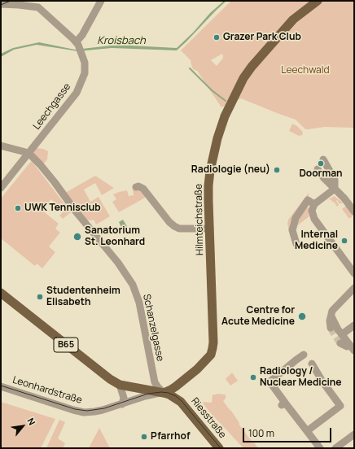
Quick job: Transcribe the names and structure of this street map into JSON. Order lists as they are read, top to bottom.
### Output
{
  "streets": {
    "main road": ["Hilmteichstraße", "B65", "Riesstraße"],
    "street": ["Leechgasse", "Schanzelgasse", "Leonhardstraße"]
  },
  "crossings": [
    ["Leechgasse", "Schanzelgasse"],
    ["Hilmteichstraße", "Schanzelgasse"],
    ["Hilmteichstraße", "B65"],
    ["Hilmteichstraße", "Leonhardstraße"],
    ["Hilmteichstraße", "Riesstraße"],
    ["Schanzelgasse", "B65"],
    ["Schanzelgasse", "Leonhardstraße"],
    ["Schanzelgasse", "Riesstraße"],
    ["B65", "Leonhardstraße"],
    ["B65", "Riesstraße"],
    ["Leonhardstraße", "Riesstraße"]
  ],
  "water": ["Kroisbach"],
  "parks": ["Leechwald"],
  "places": [
    "Grazer Park Club",
    "Doorman",
    "Radiologie (neu)",
    "UWK Tennisclub",
    "Sanatorium St. Leonhard",
    "Internal Medicine",
    "Studentenheim Elisabeth",
    "Centre for Acute Medicine",
    "Radiology / Nuclear Medicine",
    "Pfarrhof"
  ],
  "scale_bar": "100 m",
  "north": "top right"
}
